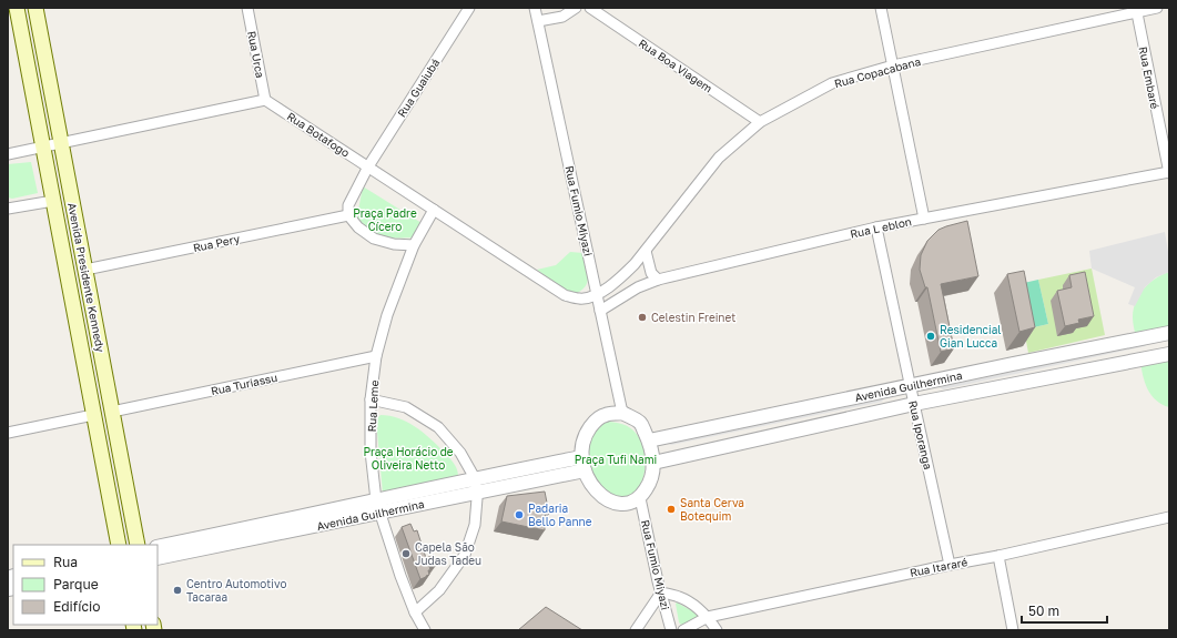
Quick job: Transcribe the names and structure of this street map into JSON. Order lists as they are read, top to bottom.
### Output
{
  "streets": {
    "main road": ["Avenida Presidente Kennedy"],
    "street": [
      "Rua Urca",
      "Rua Boa Viagem",
      "Rua Copacabana",
      "Rua Embaré",
      "Rua Guaiubá",
      "Rua Botafogo",
      "Rua Fumio Miyazi",
      "Rua L eblon",
      "Rua Pery",
      "Rua Turiassu",
      "Avenida Guilhermina",
      "Rua Leme",
      "Rua Iporanga",
      "Rua Itararé"
    ]
  },
  "crossings": [
    ["Rua Urca", "Rua Botafogo"],
    ["Rua Boa Viagem", "Rua Copacabana"],
    ["Rua Copacabana", "Rua Embaré"],
    ["Rua Copacabana", "Rua Botafogo"],
    ["Rua Copacabana", "Rua Fumio Miyazi"],
    ["Rua Embaré", "Rua L eblon"],
    ["Rua Guaiubá", "Rua Botafogo"],
    ["Rua Botafogo", "Rua Fumio Miyazi"],
    ["Rua Botafogo", "Rua Leme"],
    ["Rua Fumio Miyazi", "Rua L eblon"],
    ["Rua Fumio Miyazi", "Avenida Guilhermina"],
    ["Rua L eblon", "Rua Iporanga"],
    ["Rua Pery", "Avenida Presidente Kennedy"],
    ["Avenida Presidente Kennedy", "Rua Turiassu"],
    ["Rua Turiassu", "Rua Leme"],
    ["Avenida Guilhermina", "Rua Leme"],
    ["Avenida Guilhermina", "Rua Iporanga"],
    ["Rua Iporanga", "Rua Itararé"]
  ],
  "parks": ["Praça Padre Cícero", "Praça Horácio de Oliveira Netto", "Praça Tufi Nami"],
  "places": [
    "Celestin Freinet",
    "Residencial Gian Lucca",
    "Santa Cerva Botequim",
    "Padaria Bello Panne",
    "Capela São Judas Tadeu",
    "Centro Automotivo Tacaraa"
  ],
  "legend": ["Rua", "Parque", "Edifício"],
  "scale_bar": "50 m"
}
